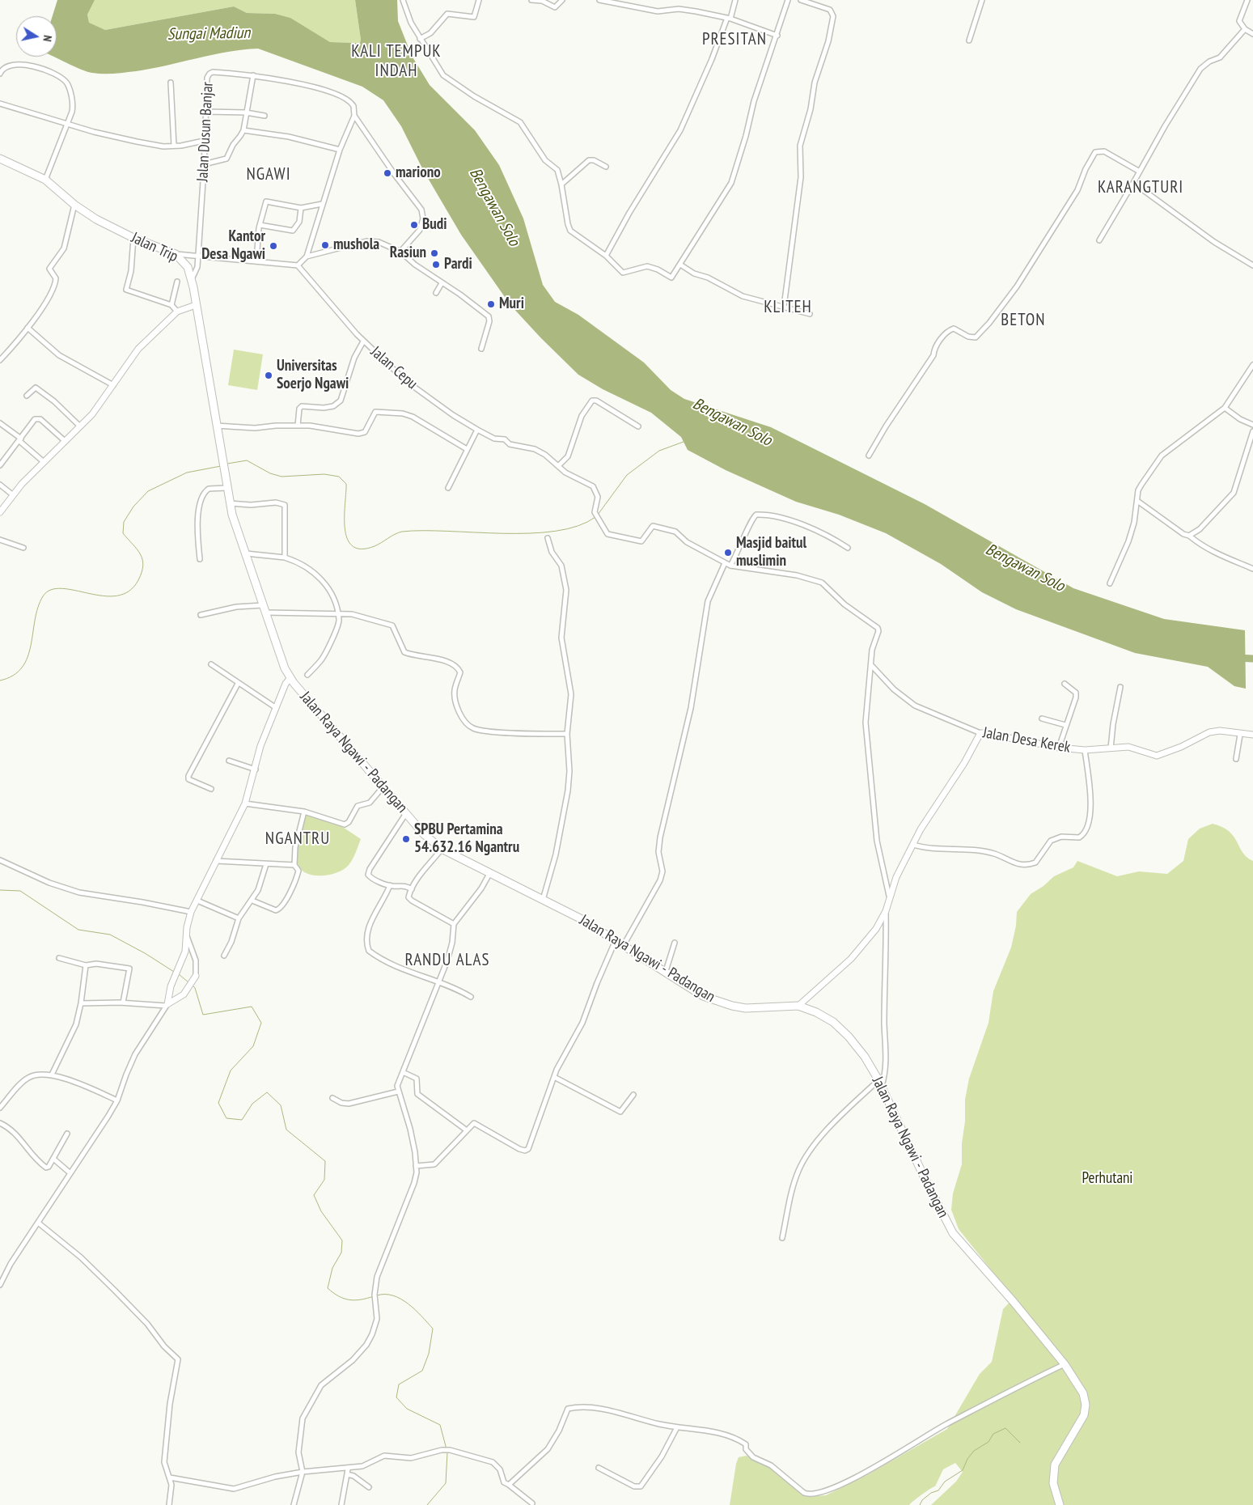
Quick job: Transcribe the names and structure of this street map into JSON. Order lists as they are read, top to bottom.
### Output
{
  "streets": {
    "highway": ["Jalan Trip", "Jalan Raya Ngawi - Padangan"],
    "street": ["Jalan Dusun Banjar", "Jalan Cepu", "Jalan Desa Kerek"]
  },
  "crossings": [
    ["Jalan Dusun Banjar", "Jalan Trip"],
    ["Jalan Trip", "Jalan Raya Ngawi - Padangan"]
  ],
  "districts": [
    "PRESITAN",
    "KALI TEMPUK INDAH",
    "NGAWI",
    "KARANGTURI",
    "KLITEH",
    "BETON",
    "NGANTRU",
    "RANDU ALAS"
  ],
  "water": ["Sungai Madiun", "Bengawan Solo"],
  "parks": ["Perhutani"],
  "places": [
    "mariono",
    "Budi",
    "mushola",
    "Kantor Desa Ngawi",
    "Rasiun",
    "Pardi",
    "Muri",
    "Universitas Soerjo Ngawi",
    "Masjid baitul muslimin",
    "SPBU Pertamina 54.632.16 Ngantru"
  ],
  "north": "right"
}
